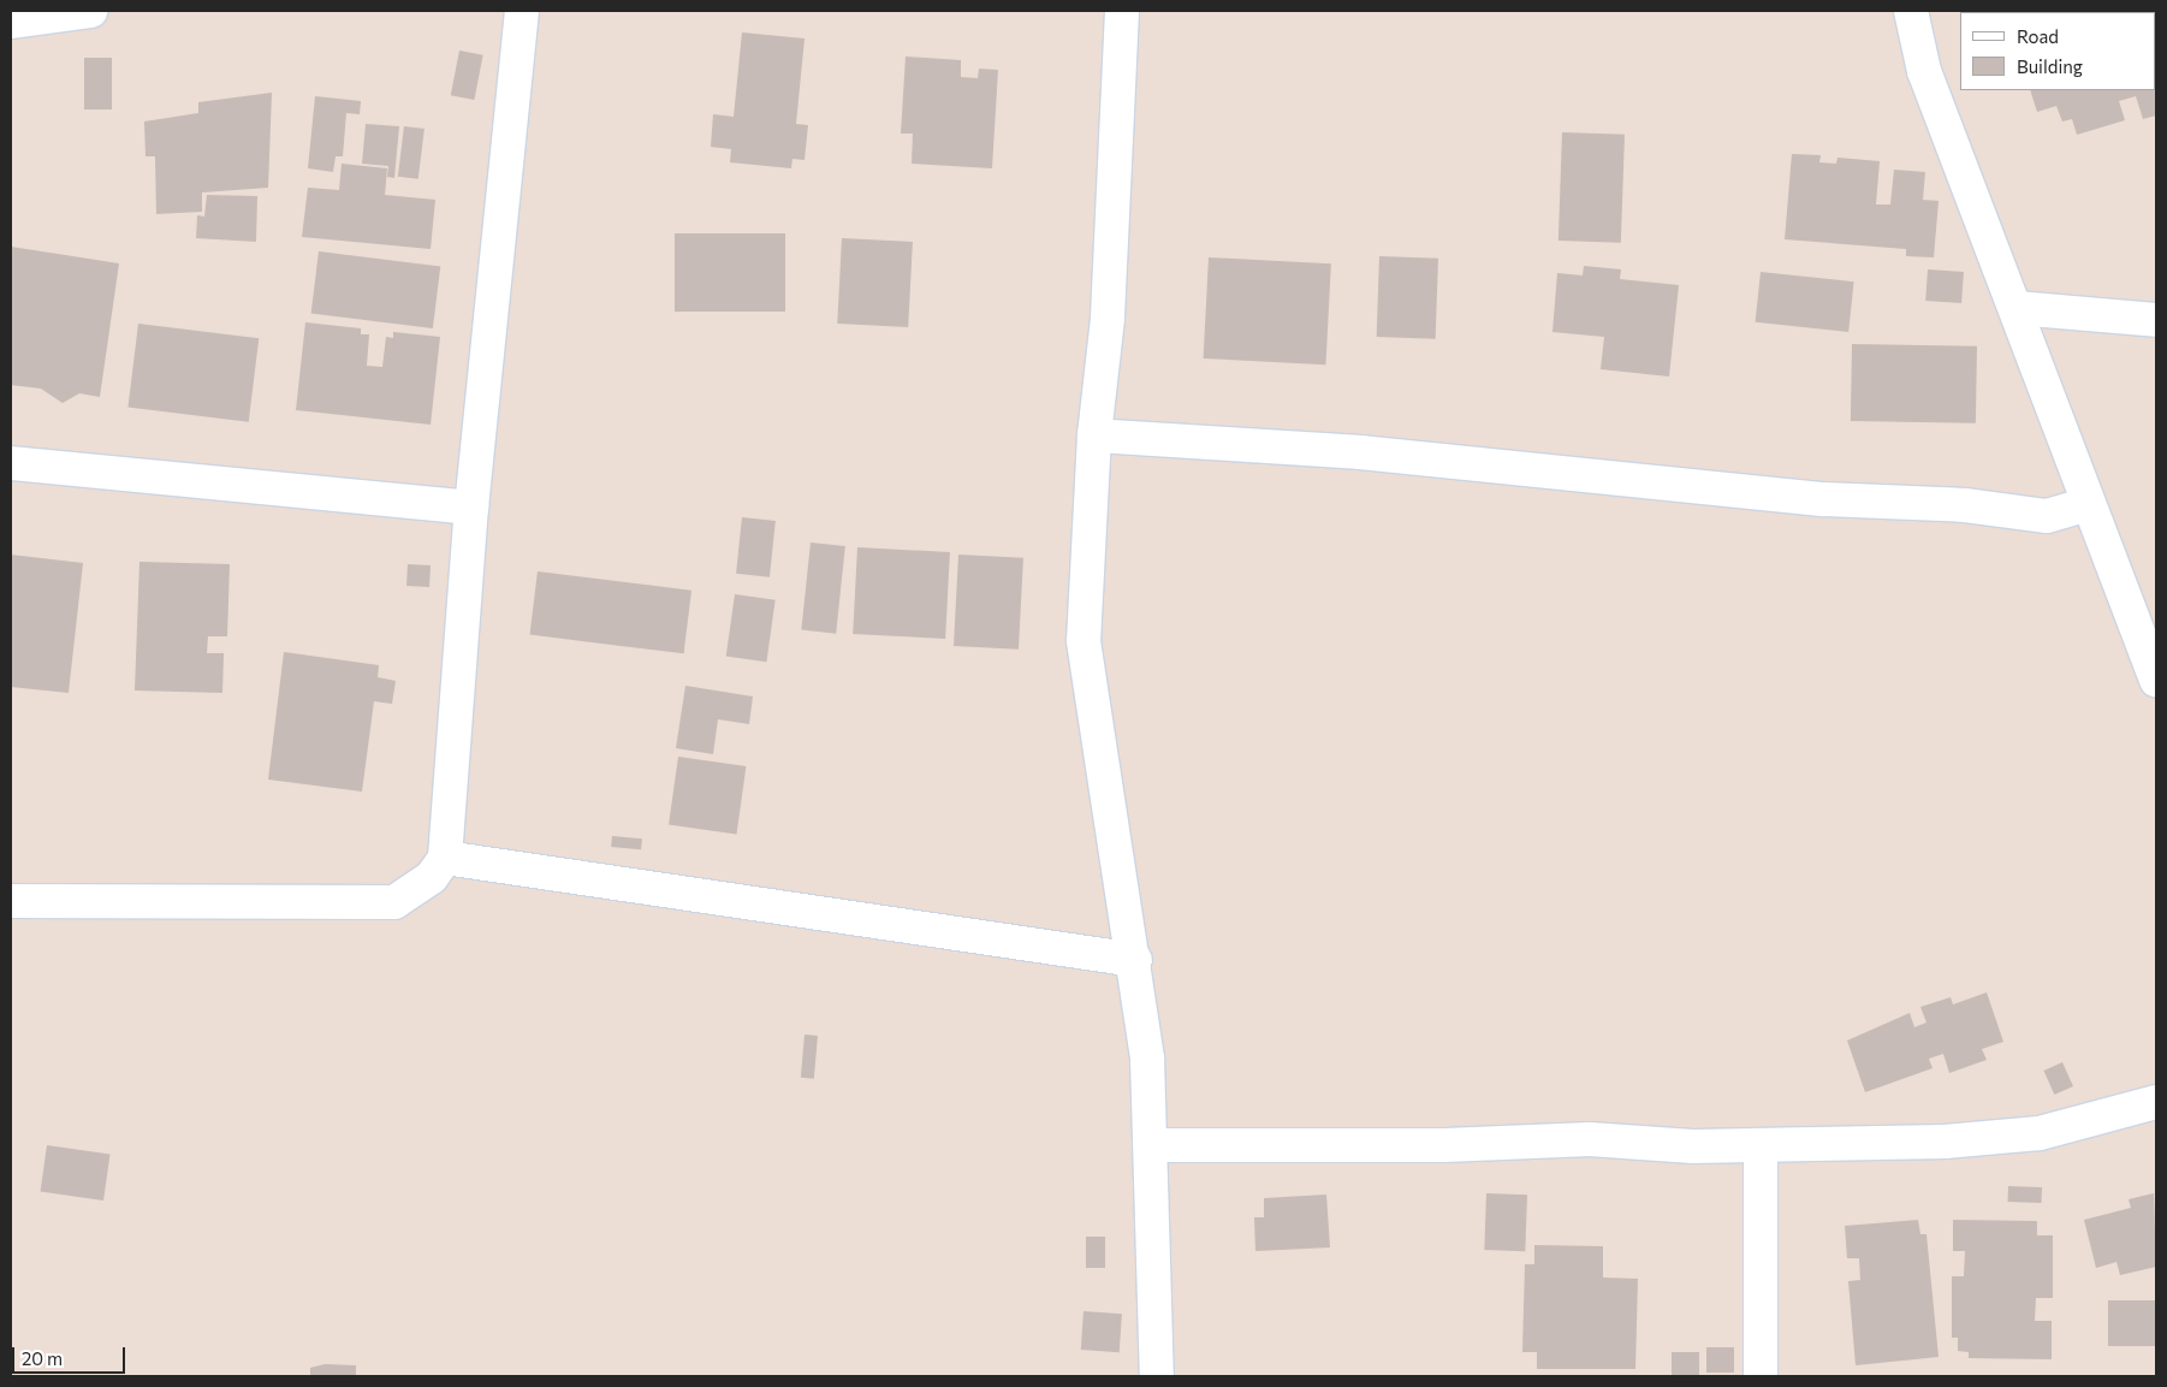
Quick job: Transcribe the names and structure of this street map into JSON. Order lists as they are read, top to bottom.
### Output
{
  "legend": ["Road", "Building"],
  "scale_bar": "20 m"
}
